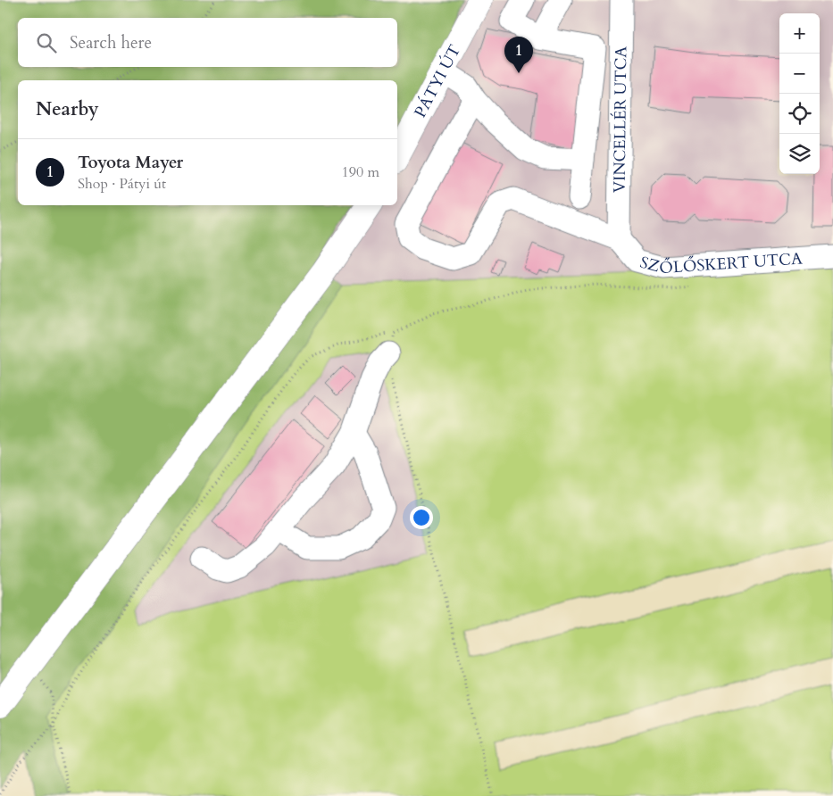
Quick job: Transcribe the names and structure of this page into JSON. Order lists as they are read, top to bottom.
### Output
{
  "streets": {
    "main road": ["PÁTYI ÚT"],
    "street": ["VINCELLÉR UTCA", "SZŐLŐSKERT UTCA"]
  },
  "crossings": [
    ["VINCELLÉR UTCA", "SZŐLŐSKERT UTCA"]
  ],
  "page": {
    "map_buttons": ["+", "−"],
    "search": "Search here",
    "pins": "1",
    "heading": "Nearby",
    "list": [
      {
        "mark": "1",
        "name": "Toyota Mayer",
        "note": "Shop · Pátyi út",
        "value": "190 m"
      }
    ]
  }
}
